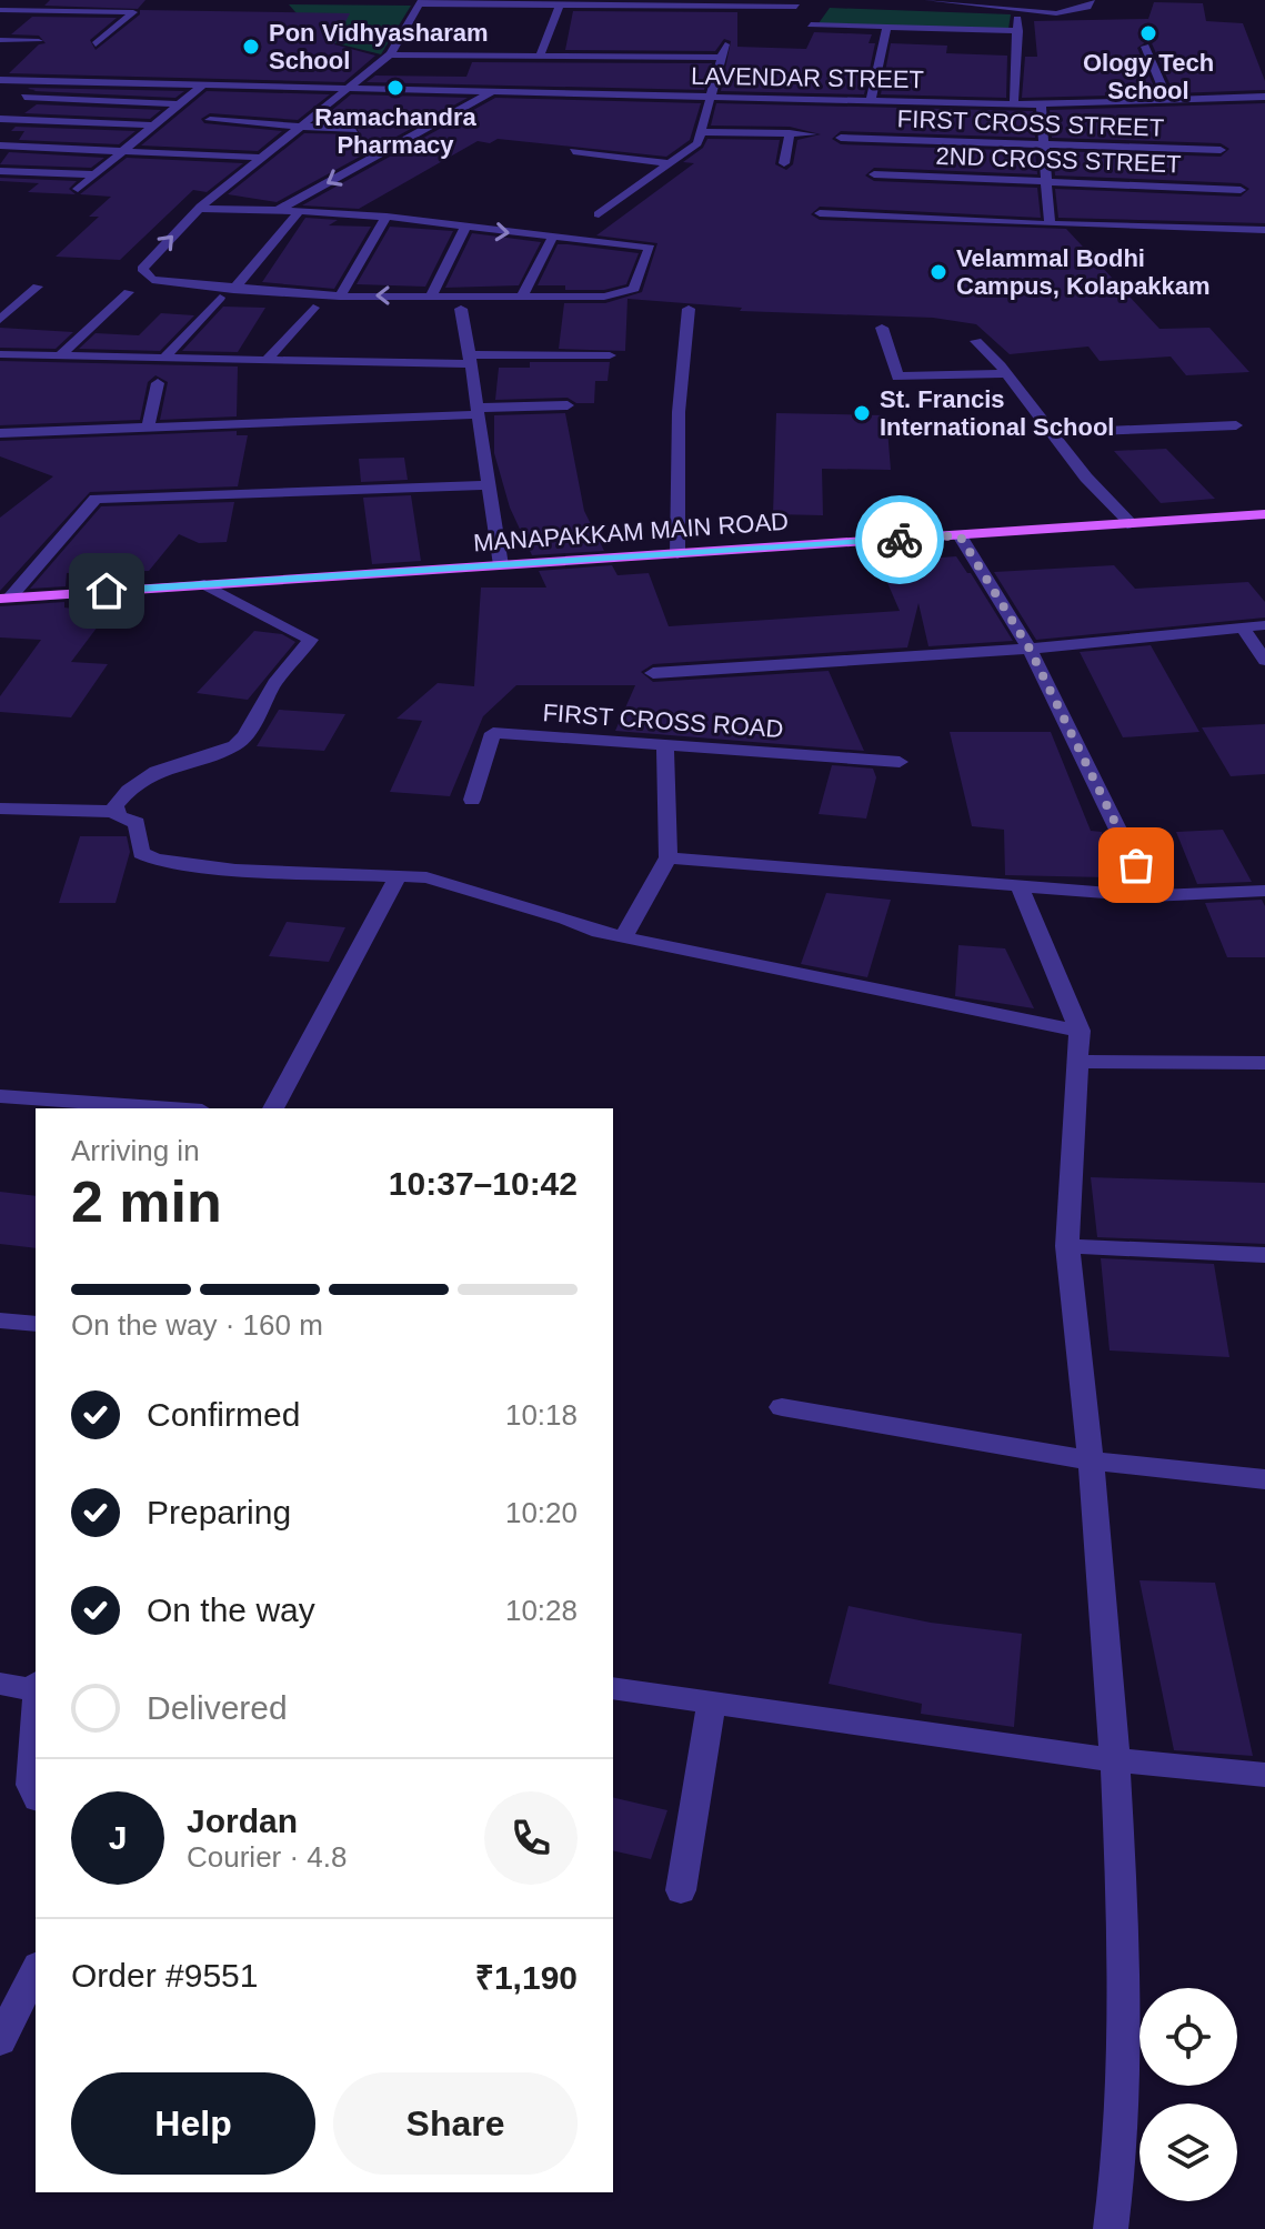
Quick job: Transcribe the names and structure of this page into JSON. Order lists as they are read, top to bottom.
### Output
{
  "streets": {
    "main road": ["MANAPAKKAM MAIN ROAD"],
    "street": [
      "LAVENDAR STREET",
      "FIRST CROSS STREET",
      "2ND CROSS STREET",
      "FIRST CROSS ROAD"
    ]
  },
  "places": [
    "Ology Tech School",
    "Pon Vidhyasharam School",
    "Ramachandra Pharmacy",
    "Velammal Bodhi Campus, Kolapakkam",
    "St. Francis International School"
  ],
  "page": {
    "heading": ["2 min", "Arriving in", "10:37–10:42"],
    "panel": [
      "Jordan",
      "Courier · 4.8",
      "Order #9551",
      "₹1,190"
    ],
    "bar": "On the way · 160 m",
    "list": [
      ["Confirmed", "10:18"],
      ["Preparing", "10:20"],
      ["On the way", "10:28"],
      "Delivered"
    ],
    "round": "J",
    "buttons": ["Help", "Share"]
  }
}
